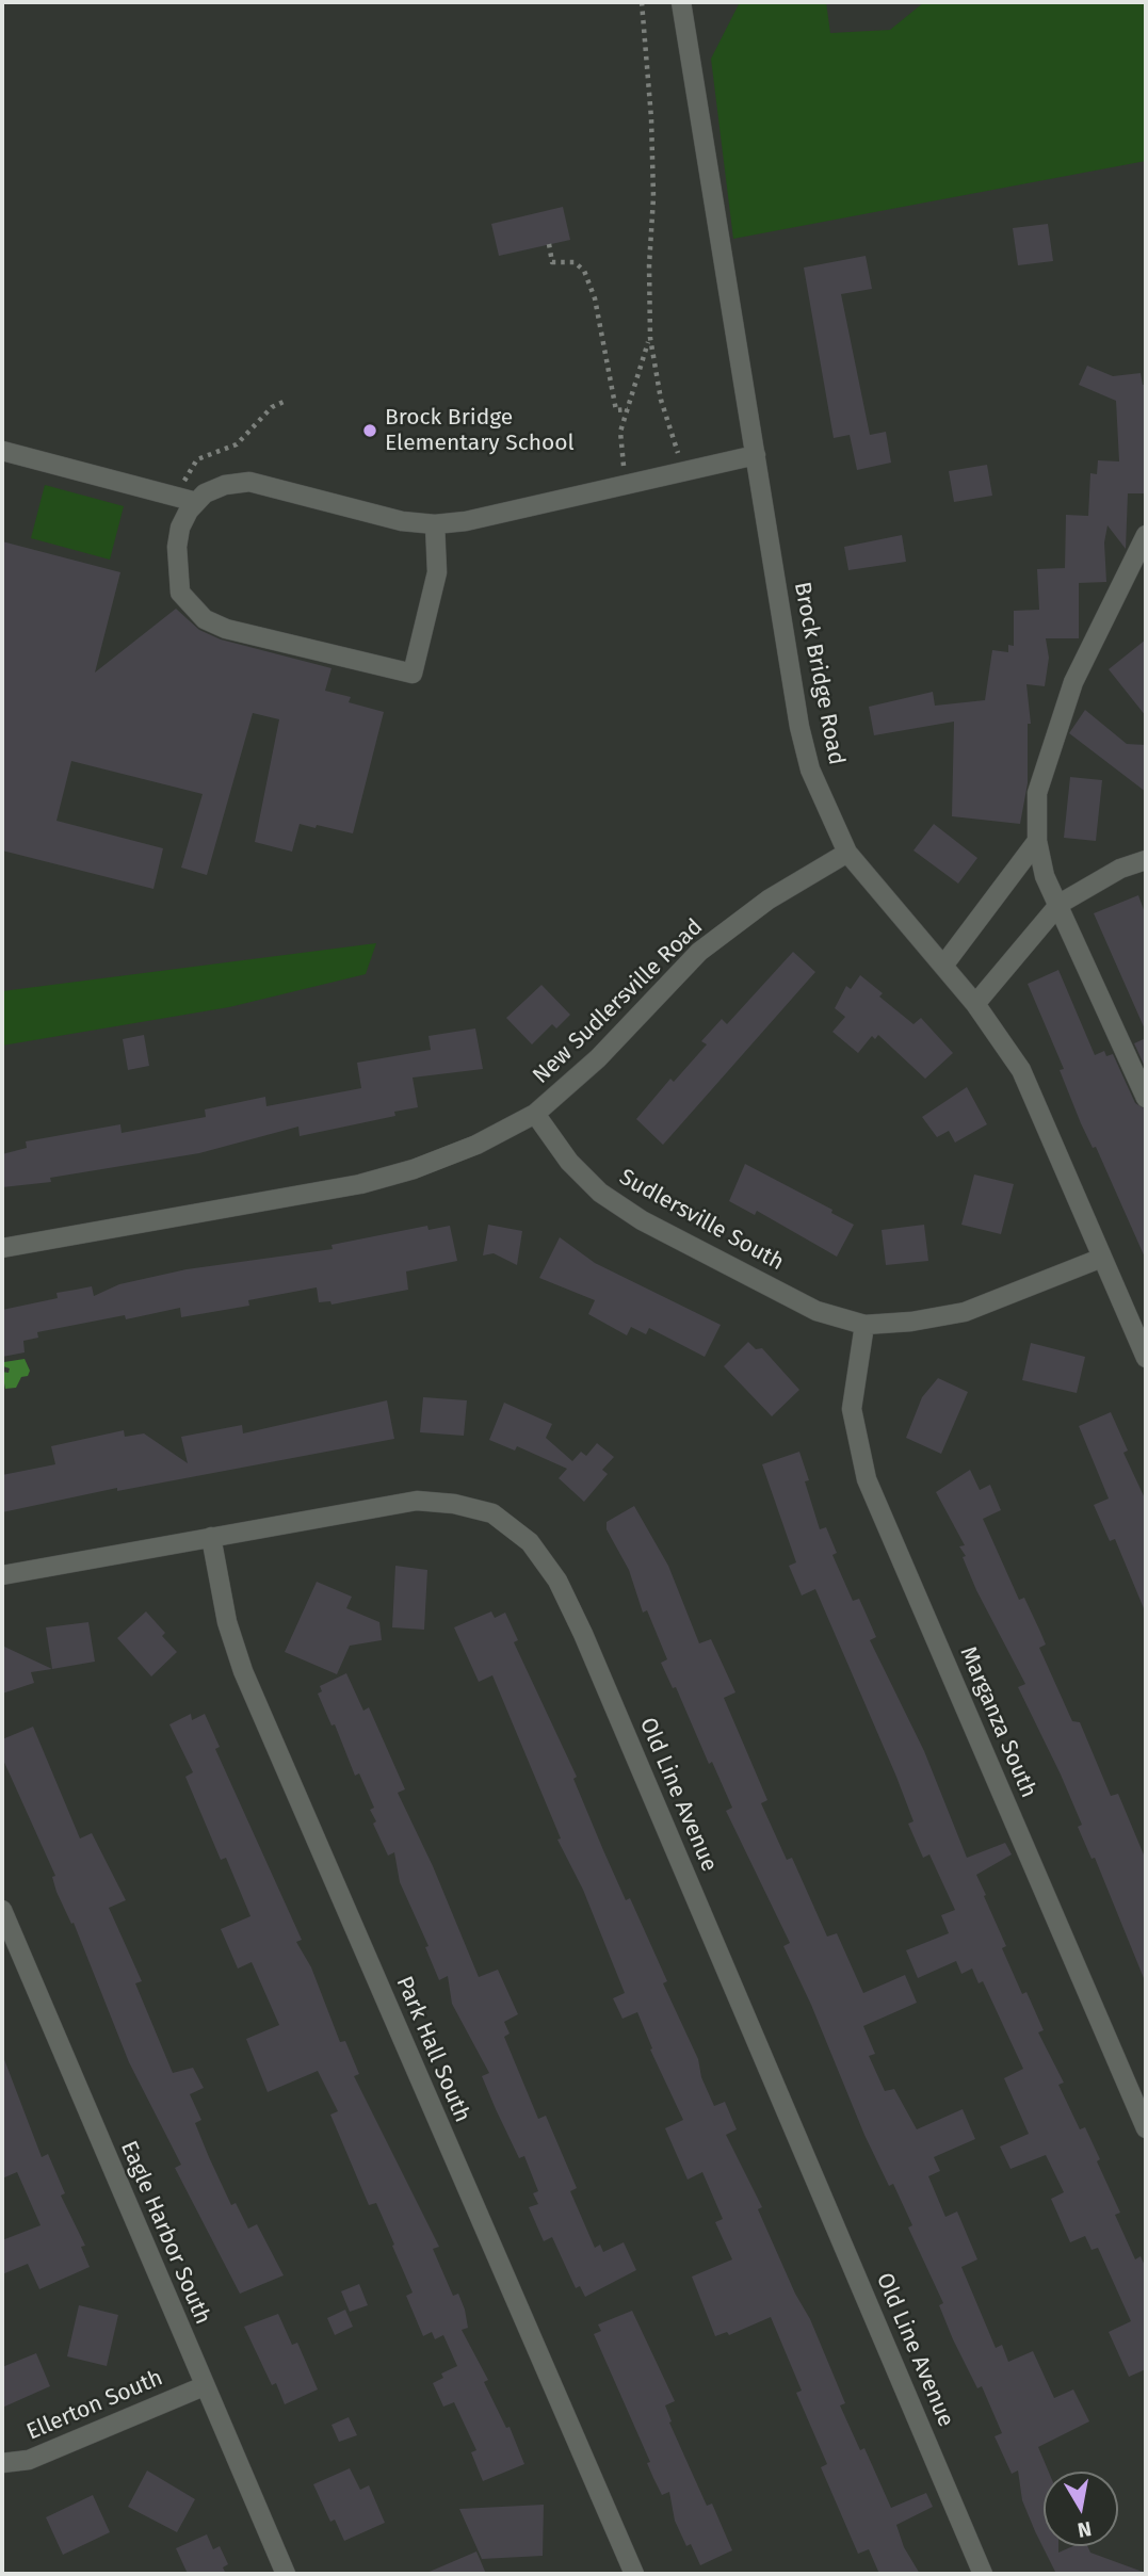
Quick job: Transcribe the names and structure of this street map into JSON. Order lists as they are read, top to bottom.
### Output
{
  "streets": {
    "street": [
      "Brock Bridge Road",
      "New Sudlersville Road",
      "Sudlersville South",
      "Marganza South",
      "Old Line Avenue",
      "Park Hall South",
      "Eagle Harbor South",
      "Ellerton South"
    ]
  },
  "crossings": [
    ["Brock Bridge Road", "New Sudlersville Road"],
    ["Brock Bridge Road", "Sudlersville South"],
    ["New Sudlersville Road", "Sudlersville South"],
    ["Sudlersville South", "Marganza South"],
    ["Old Line Avenue", "Park Hall South"],
    ["Eagle Harbor South", "Ellerton South"]
  ],
  "places": ["Brock Bridge Elementary School"],
  "north": "bottom"
}
